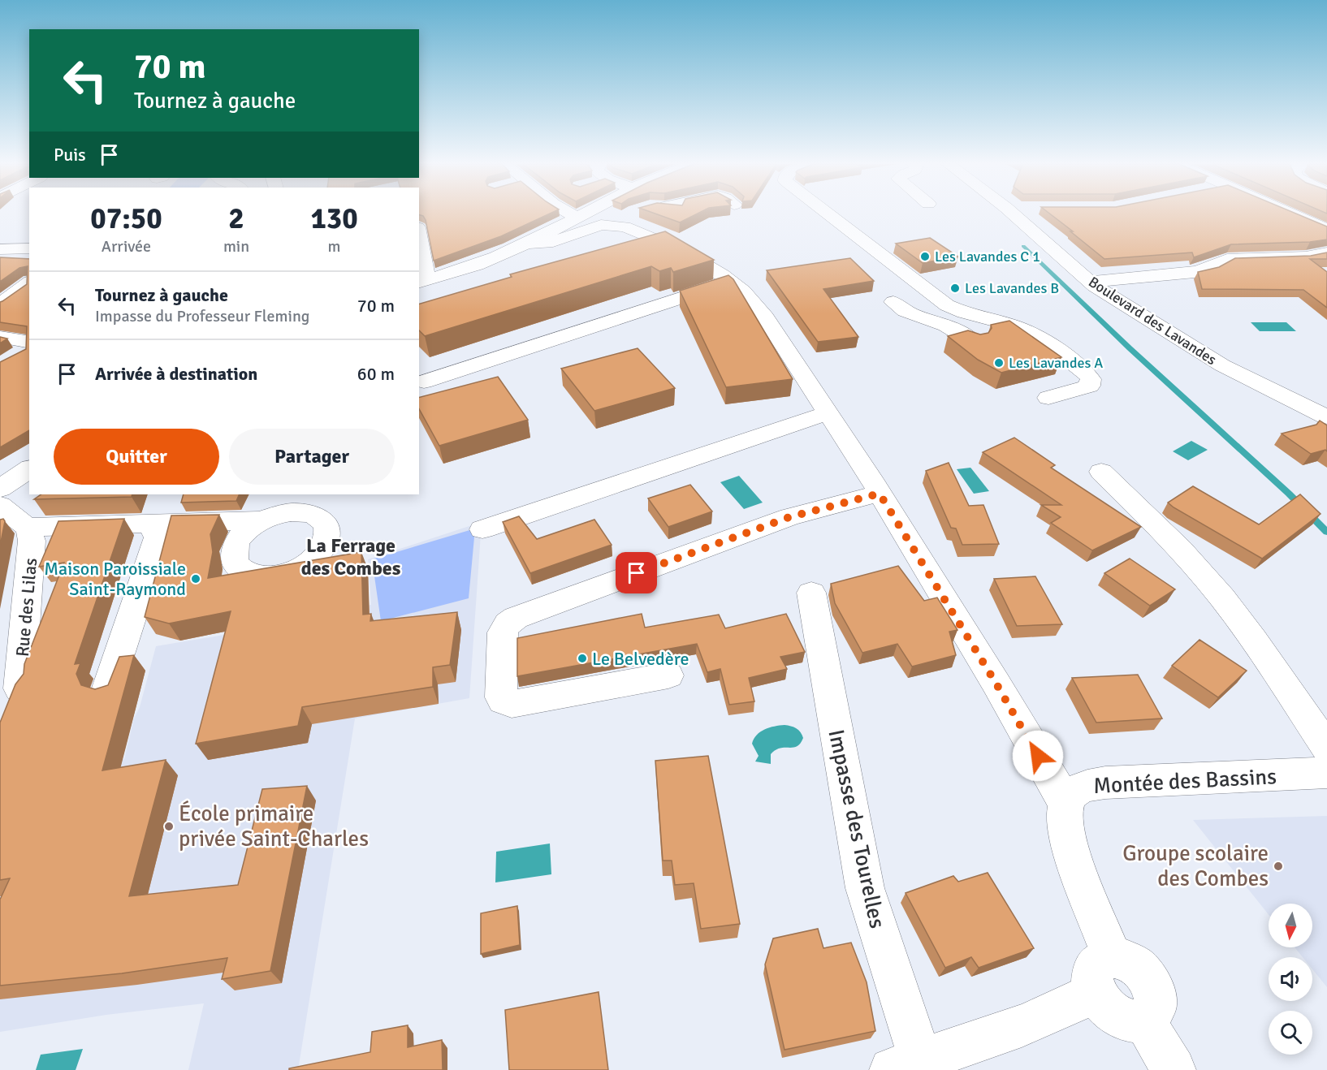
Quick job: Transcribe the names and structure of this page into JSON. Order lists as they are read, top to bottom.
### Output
{
  "streets": {
    "street": [
      "Boulevard des Lavandes",
      "Rue des Lilas",
      "Montée des Bassins",
      "Impasse des Tourelles"
    ]
  },
  "districts": ["La Ferrage des Combes"],
  "places": [
    "Les Lavandes C 1",
    "Les Lavandes B",
    "Les Lavandes A",
    "Maison Paroissiale Saint-Raymond",
    "Le Belvedère",
    "École primaire privée Saint-Charles",
    "Groupe scolaire des Combes"
  ],
  "north": "bottom",
  "page": {
    "turn": ["70 m", "Tournez à gauche"],
    "then": "Puis",
    "eta": [
      "07:50",
      "Arrivée",
      "2",
      "min",
      "130",
      "m"
    ],
    "list": [
      {
        "name": "Tournez à gauche",
        "note": "Impasse du Professeur Fleming",
        "value": "70 m"
      },
      {
        "name": "Arrivée à destination",
        "value": "60 m"
      }
    ],
    "buttons": ["Quitter", "Partager"]
  }
}
